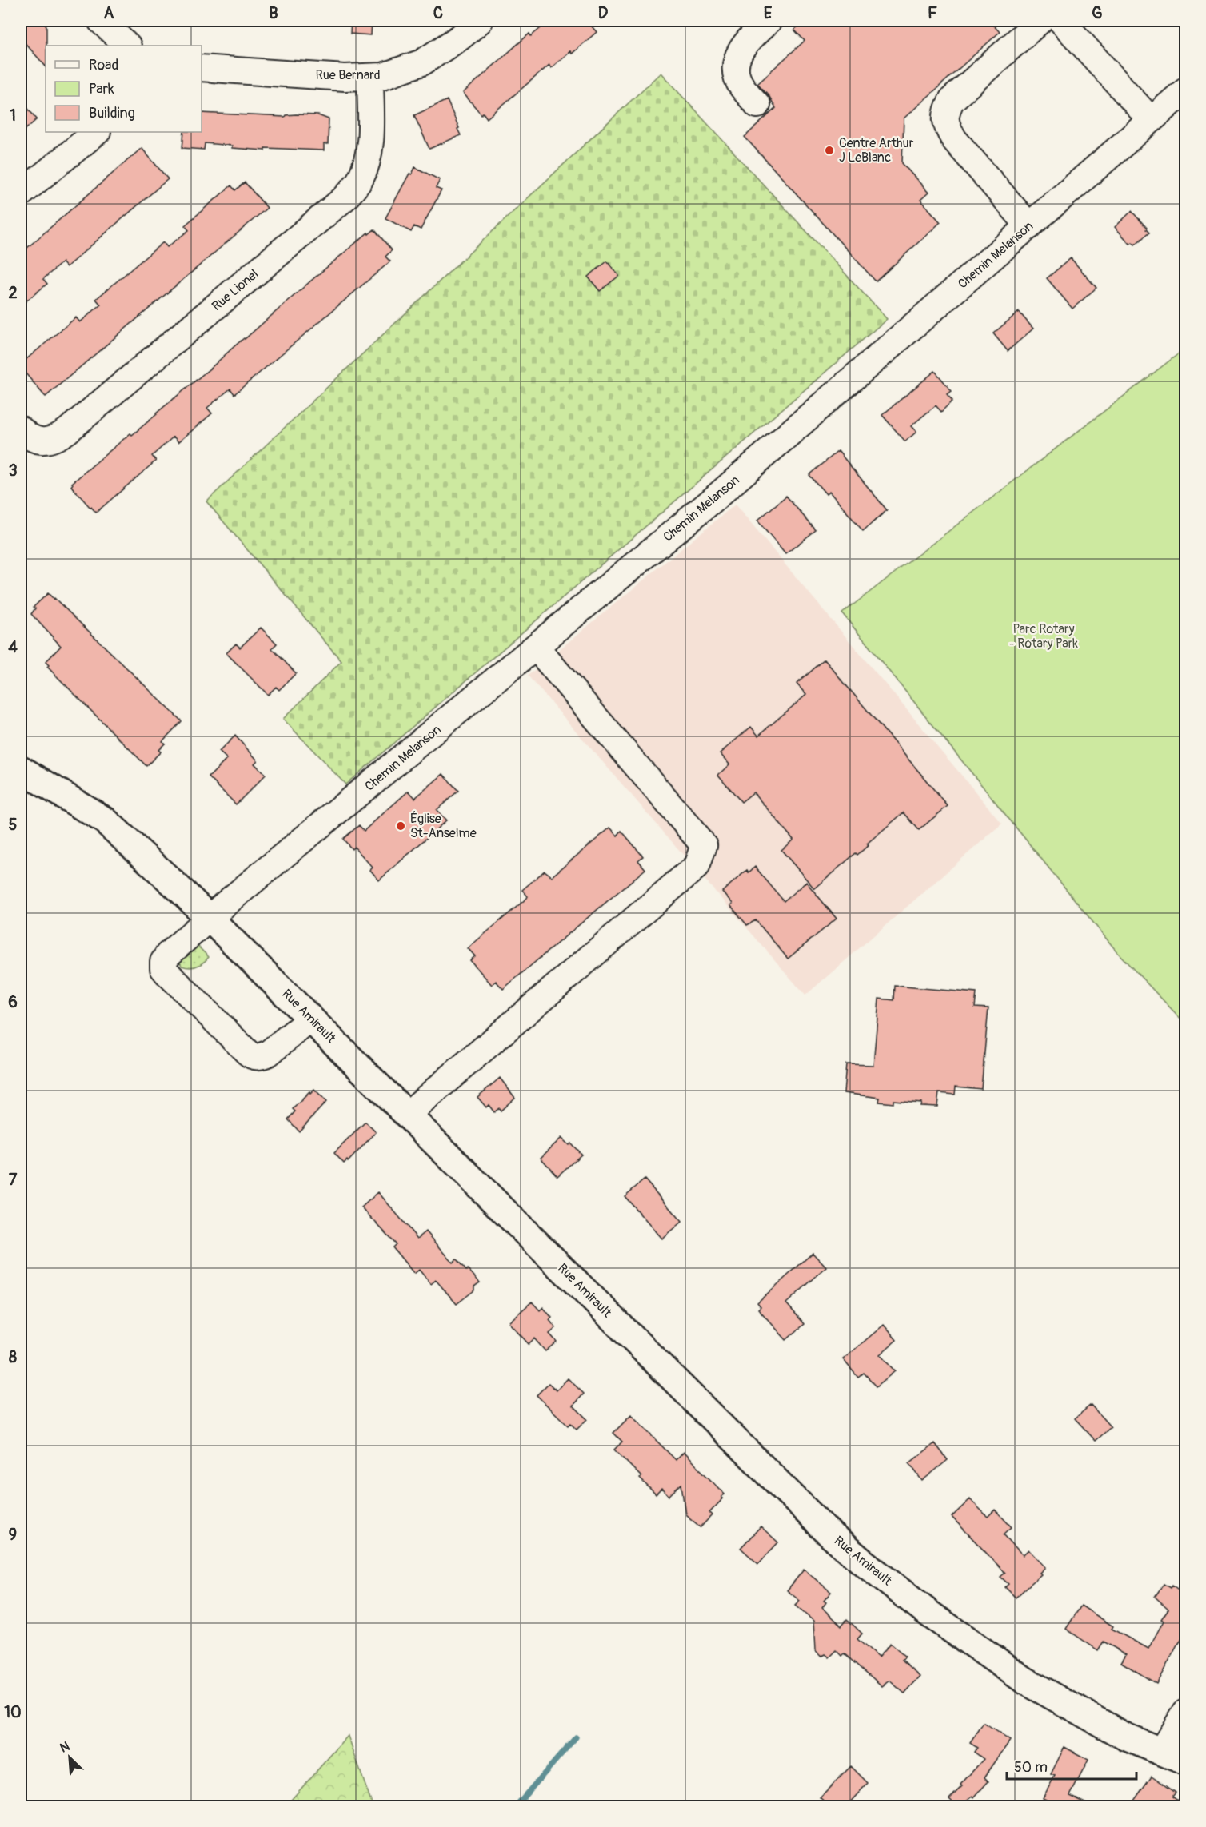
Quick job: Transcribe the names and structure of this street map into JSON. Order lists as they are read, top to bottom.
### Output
{
  "streets": {
    "main road": ["Rue Amirault"],
    "street": ["Rue Bernard", "Chemin Melanson", "Rue Lionel"]
  },
  "crossings": [
    ["Rue Bernard", "Rue Lionel"],
    ["Chemin Melanson", "Rue Amirault"]
  ],
  "parks": ["Parc Rotary - Rotary Park"],
  "places": ["Centre Arthur J LeBlanc", "Église St-Anselme"],
  "legend": ["Road", "Park", "Building"],
  "scale_bar": "50 m",
  "north": "top left",
  "grid": {
    "columns": [
      "A",
      "B",
      "C",
      "D",
      "E",
      "F",
      "G"
    ],
    "rows": [
      "1",
      "2",
      "3",
      "4",
      "5",
      "6",
      "7",
      "8",
      "9",
      "10"
    ]
  }
}
